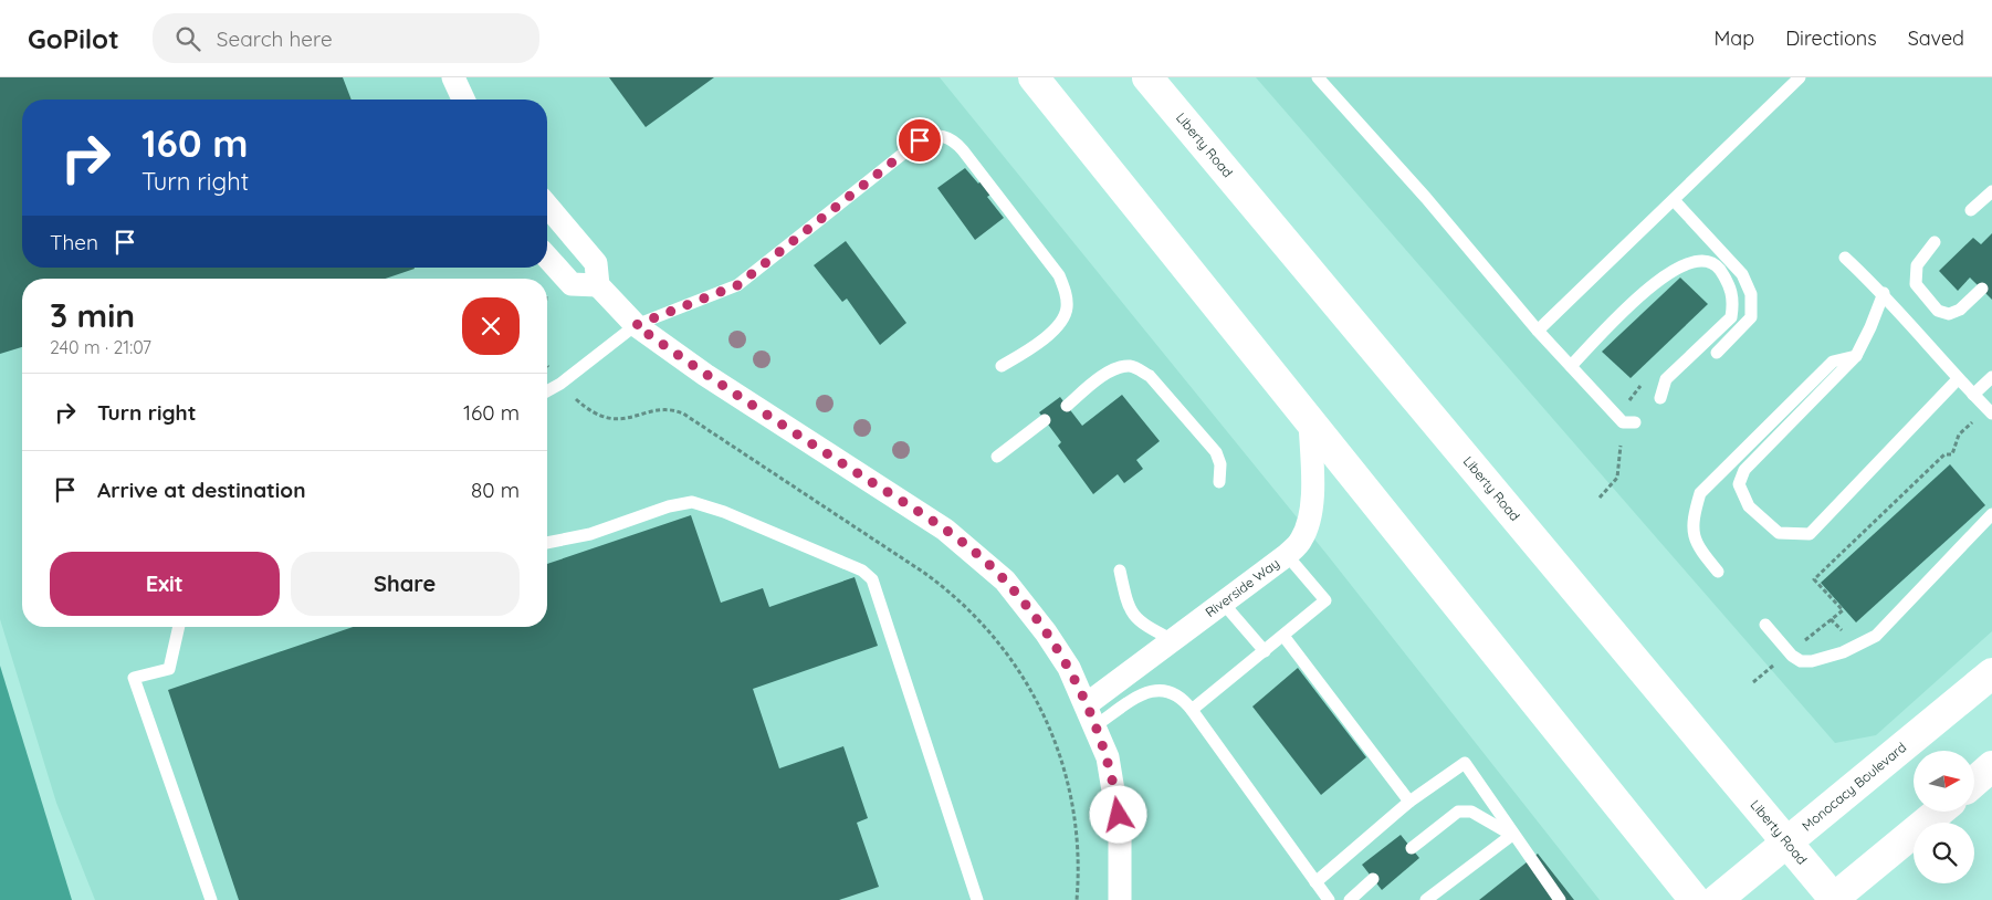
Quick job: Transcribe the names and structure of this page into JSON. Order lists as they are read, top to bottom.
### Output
{
  "streets": {
    "main road": ["Liberty Road", "Monocacy Boulevard"],
    "street": ["Riverside Way"]
  },
  "crossings": [
    ["Liberty Road", "Monocacy Boulevard"]
  ],
  "north": "right",
  "page": {
    "header": "GoPilot",
    "search": "Search here",
    "nav": ["Map", "Directions", "Saved"],
    "turn": ["160 m", "Turn right"],
    "then": "Then",
    "heading": ["3 min", "240 m · 21:07"],
    "list": [
      {
        "name": "Turn right",
        "value": "160 m"
      },
      {
        "name": "Arrive at destination",
        "value": "80 m"
      }
    ],
    "buttons": ["Exit", "Share"]
  }
}
